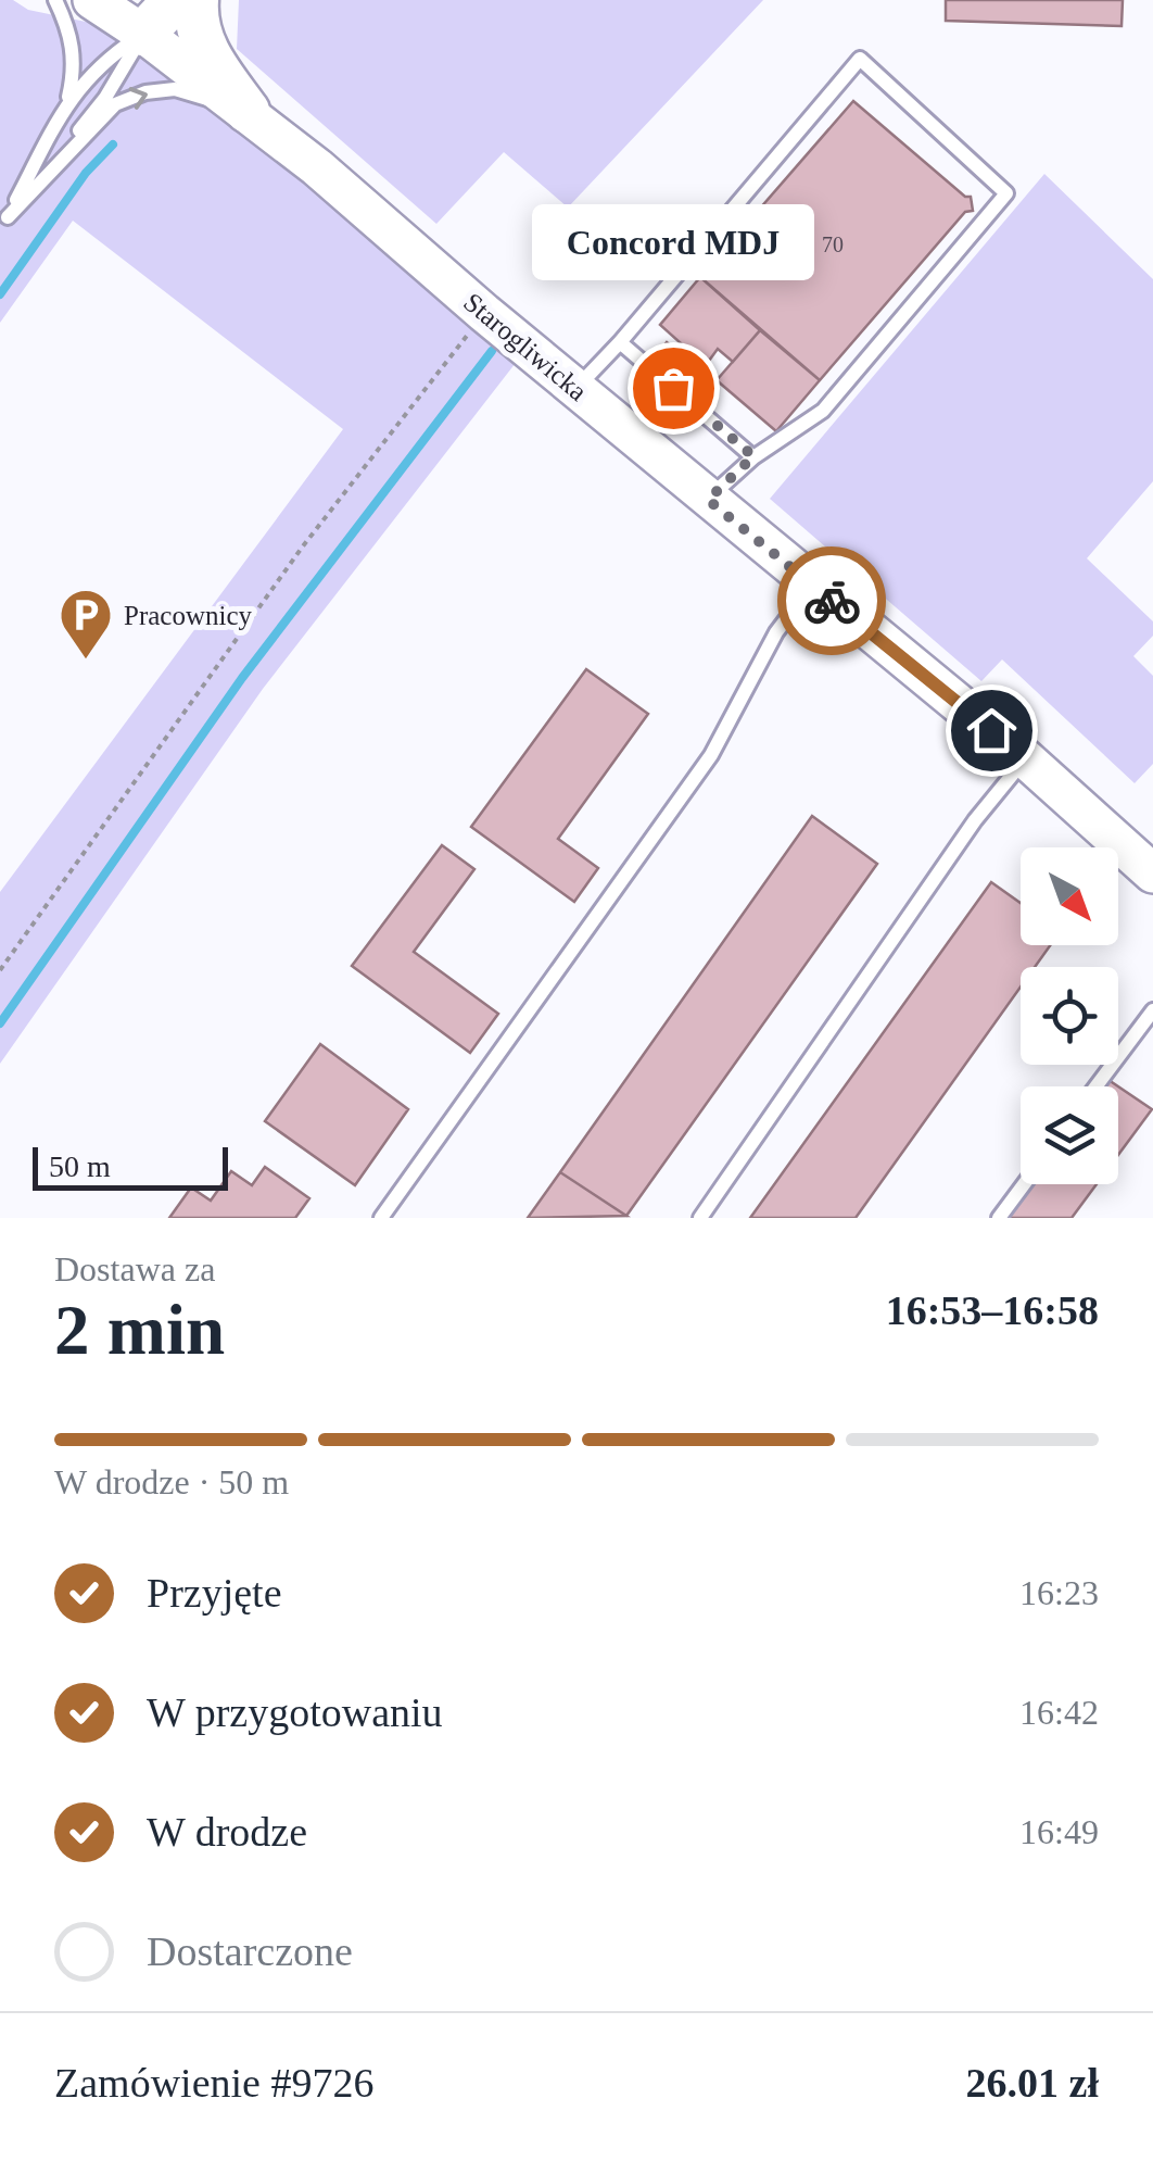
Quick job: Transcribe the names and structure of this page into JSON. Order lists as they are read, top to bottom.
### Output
{
  "streets": {
    "street": ["Starogliwicka"]
  },
  "places": {
    "other": ["Concord MDJ"],
    "parking": ["Pracownicy"]
  },
  "house_numbers": ["70"],
  "scale_bar": "50 m",
  "north": "bottom right",
  "page": {
    "bubble": "Concord MDJ",
    "scale": "50 m",
    "heading": ["2 min", "Dostawa za", "16:53–16:58"],
    "panel": ["Zamówienie #9726", "26.01 zł"],
    "bar": "W drodze · 50 m",
    "list": [
      ["Przyjęte", "16:23"],
      ["W przygotowaniu", "16:42"],
      ["W drodze", "16:49"],
      "Dostarczone"
    ]
  }
}
